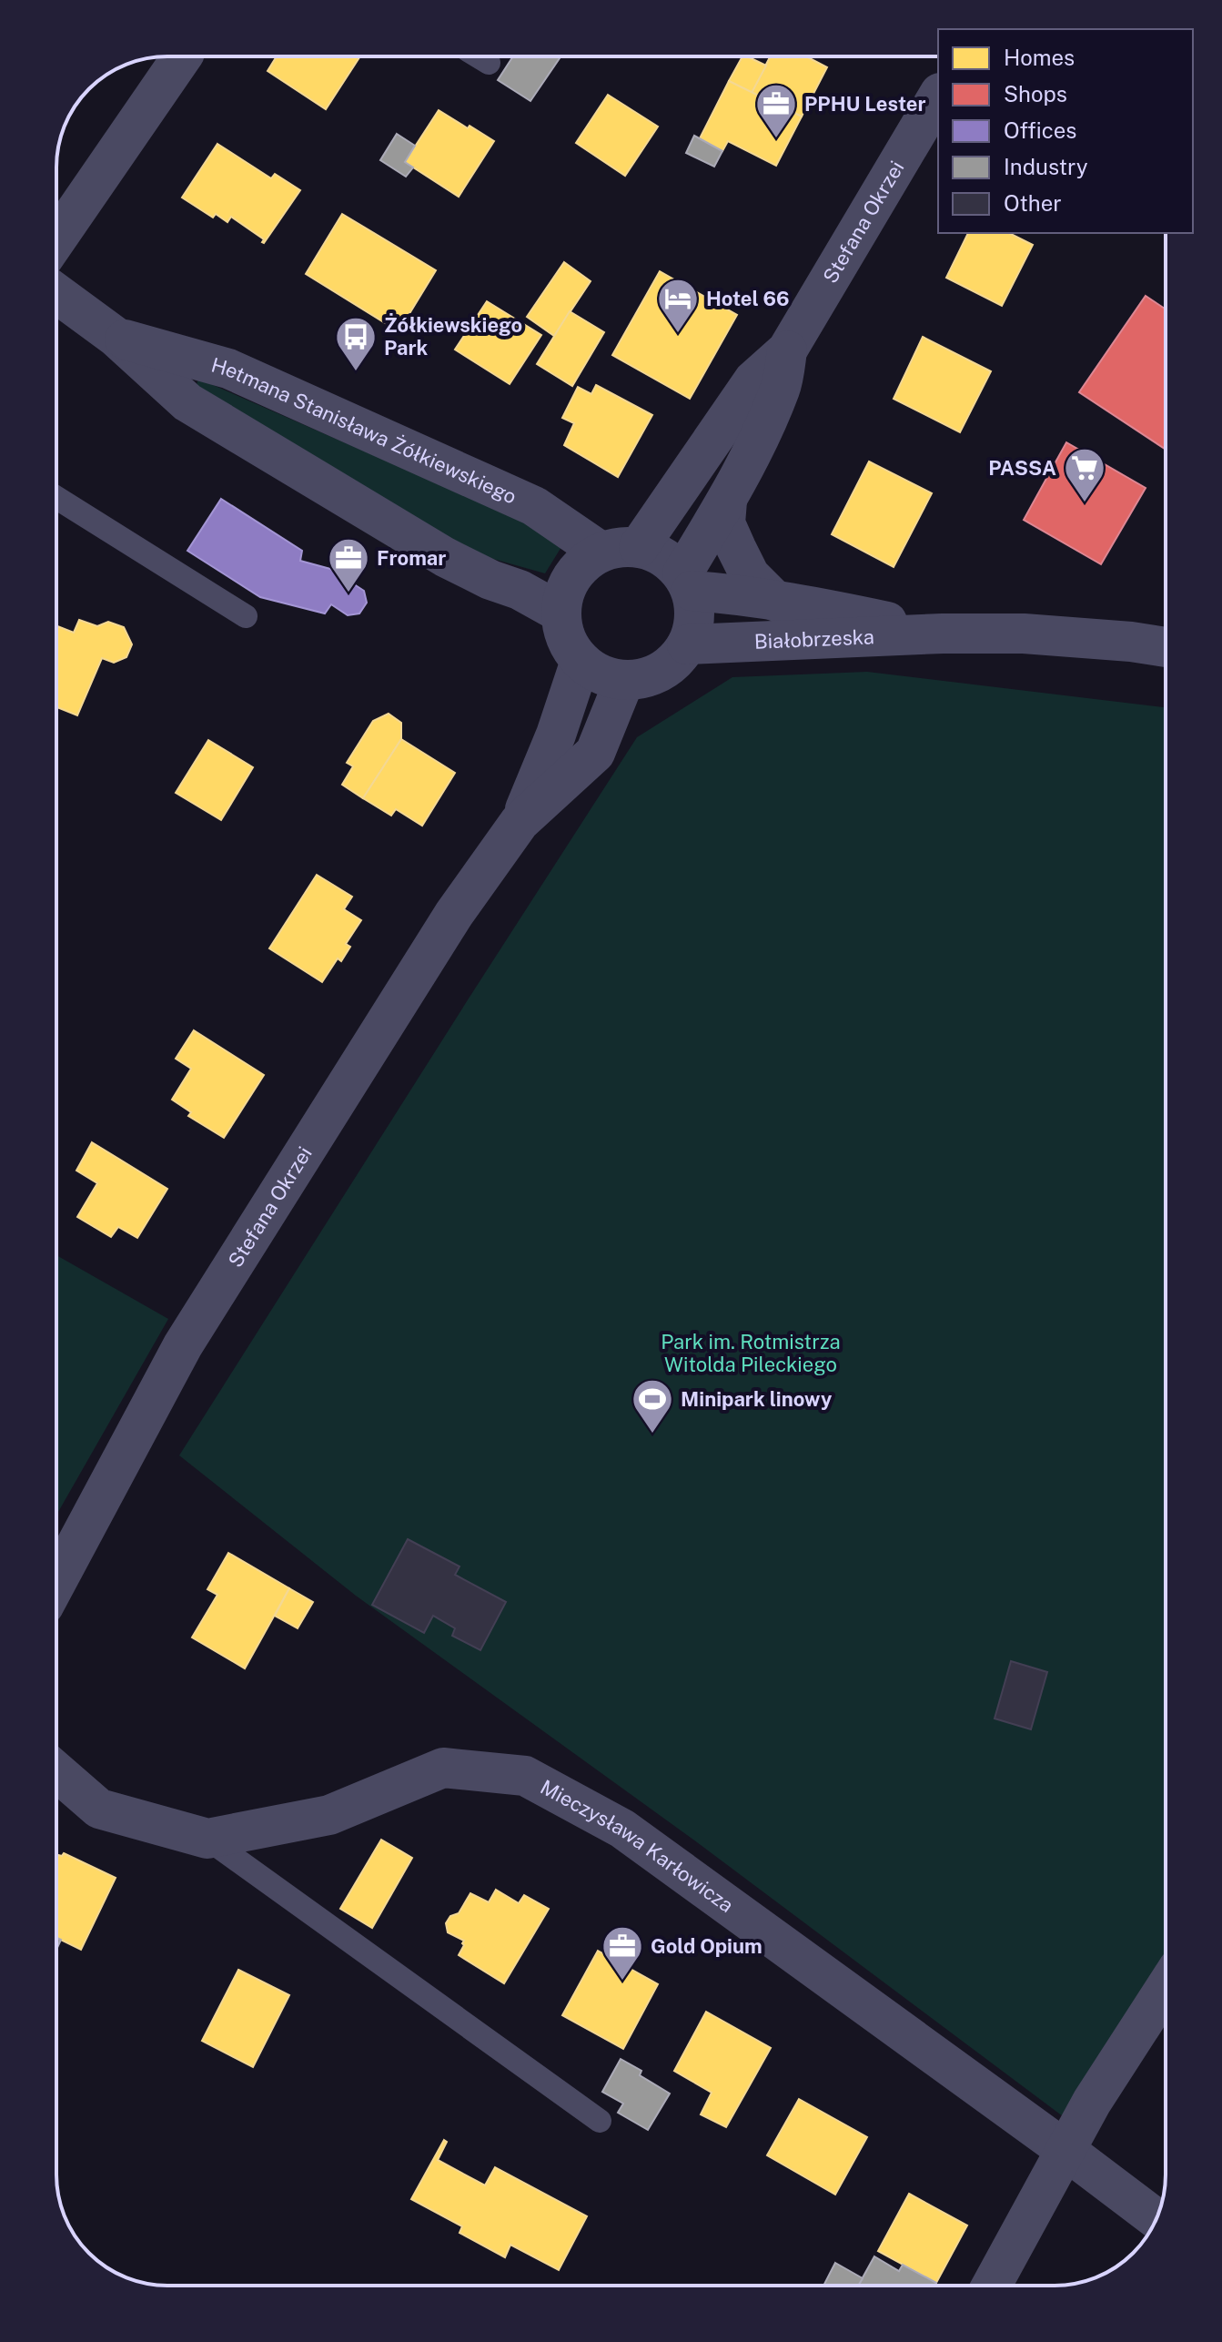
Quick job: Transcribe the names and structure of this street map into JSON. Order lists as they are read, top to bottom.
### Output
{
  "streets": {
    "street": [
      "Stefana Okrzei",
      "Hetmana Stanisława Żółkiewskiego",
      "Białobrzeska",
      "Mieczysława Karłowicza"
    ]
  },
  "crossings": [
    ["Stefana Okrzei", "Hetmana Stanisława Żółkiewskiego"],
    ["Stefana Okrzei", "Białobrzeska"],
    ["Hetmana Stanisława Żółkiewskiego", "Białobrzeska"]
  ],
  "parks": ["Park im. Rotmistrza Witolda Pileckiego"],
  "places": {
    "office": ["PPHU Lester", "Fromar", "Gold Opium"],
    "hotel": ["Hotel 66"],
    "bus stop": ["Żółkiewskiego Park"],
    "supermarket": ["PASSA"],
    "sports": ["Minipark linowy"]
  },
  "legend": [
    "Homes",
    "Shops",
    "Offices",
    "Industry",
    "Other"
  ]
}
